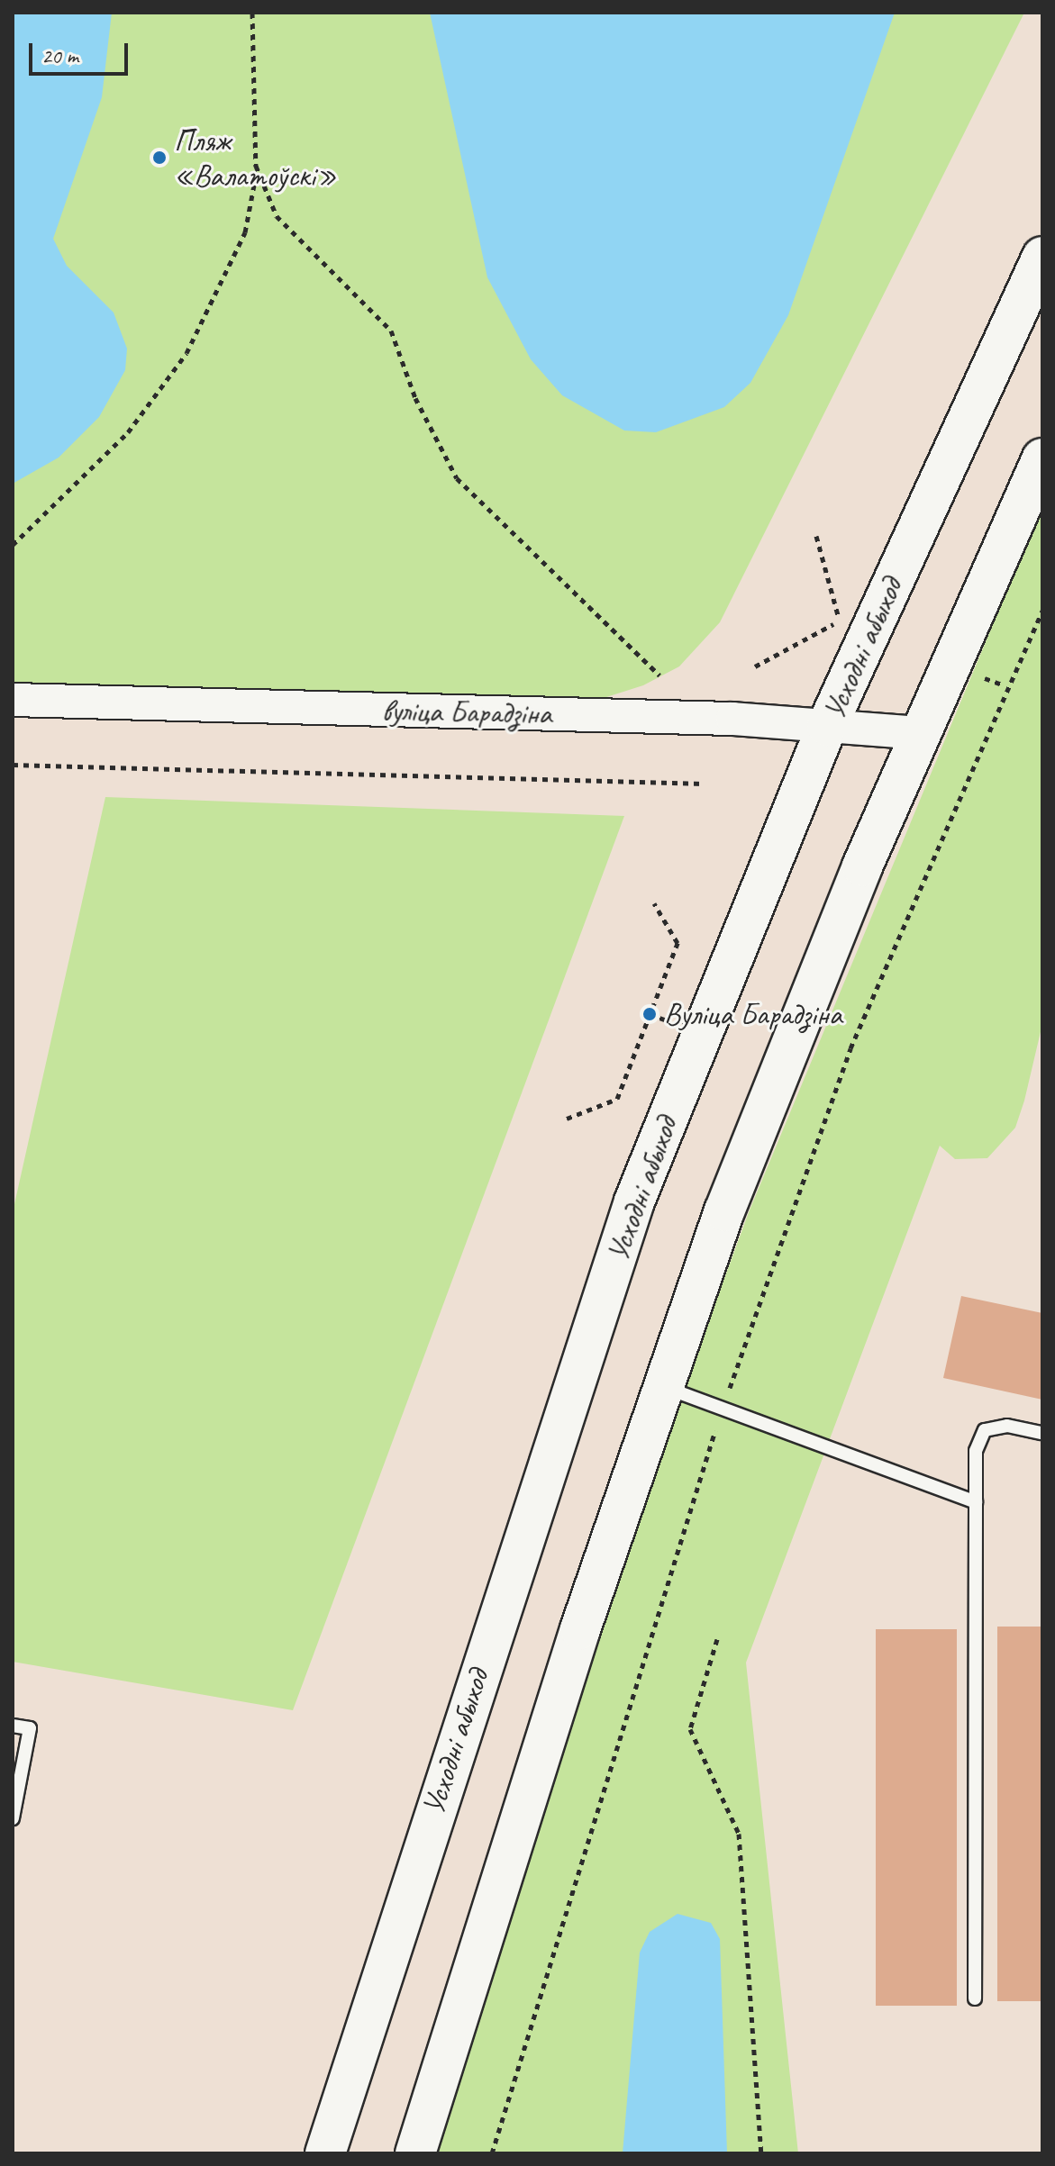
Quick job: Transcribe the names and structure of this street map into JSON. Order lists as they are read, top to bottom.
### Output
{
  "streets": {
    "main road": ["Усходні абыход"],
    "street": ["вуліца Барадзіна"]
  },
  "crossings": [
    ["Усходні абыход", "вуліца Барадзіна"]
  ],
  "places": ["Пляж «Валатоўскі»", "Вуліца Барадзіна"],
  "scale_bar": "20 m"
}
